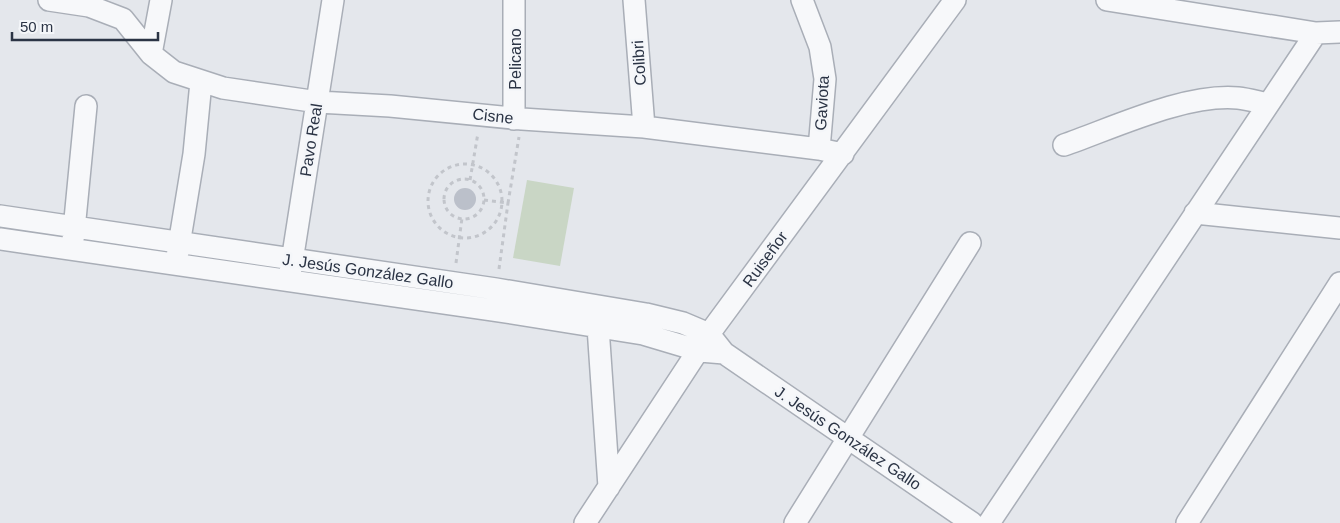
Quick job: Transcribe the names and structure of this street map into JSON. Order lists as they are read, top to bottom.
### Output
{
  "streets": {
    "street": [
      "Pelicano",
      "Colibri",
      "Gaviota",
      "Cisne",
      "Pavo Real",
      "Ruiseñor",
      "J. Jesús González Gallo"
    ]
  },
  "crossings": [
    ["Pelicano", "Cisne"],
    ["Colibri", "Cisne"],
    ["Gaviota", "Cisne"],
    ["Cisne", "Pavo Real"],
    ["Cisne", "Ruiseñor"],
    ["Pavo Real", "J. Jesús González Gallo"],
    ["Ruiseñor", "J. Jesús González Gallo"]
  ],
  "scale_bar": "50 m"
}
